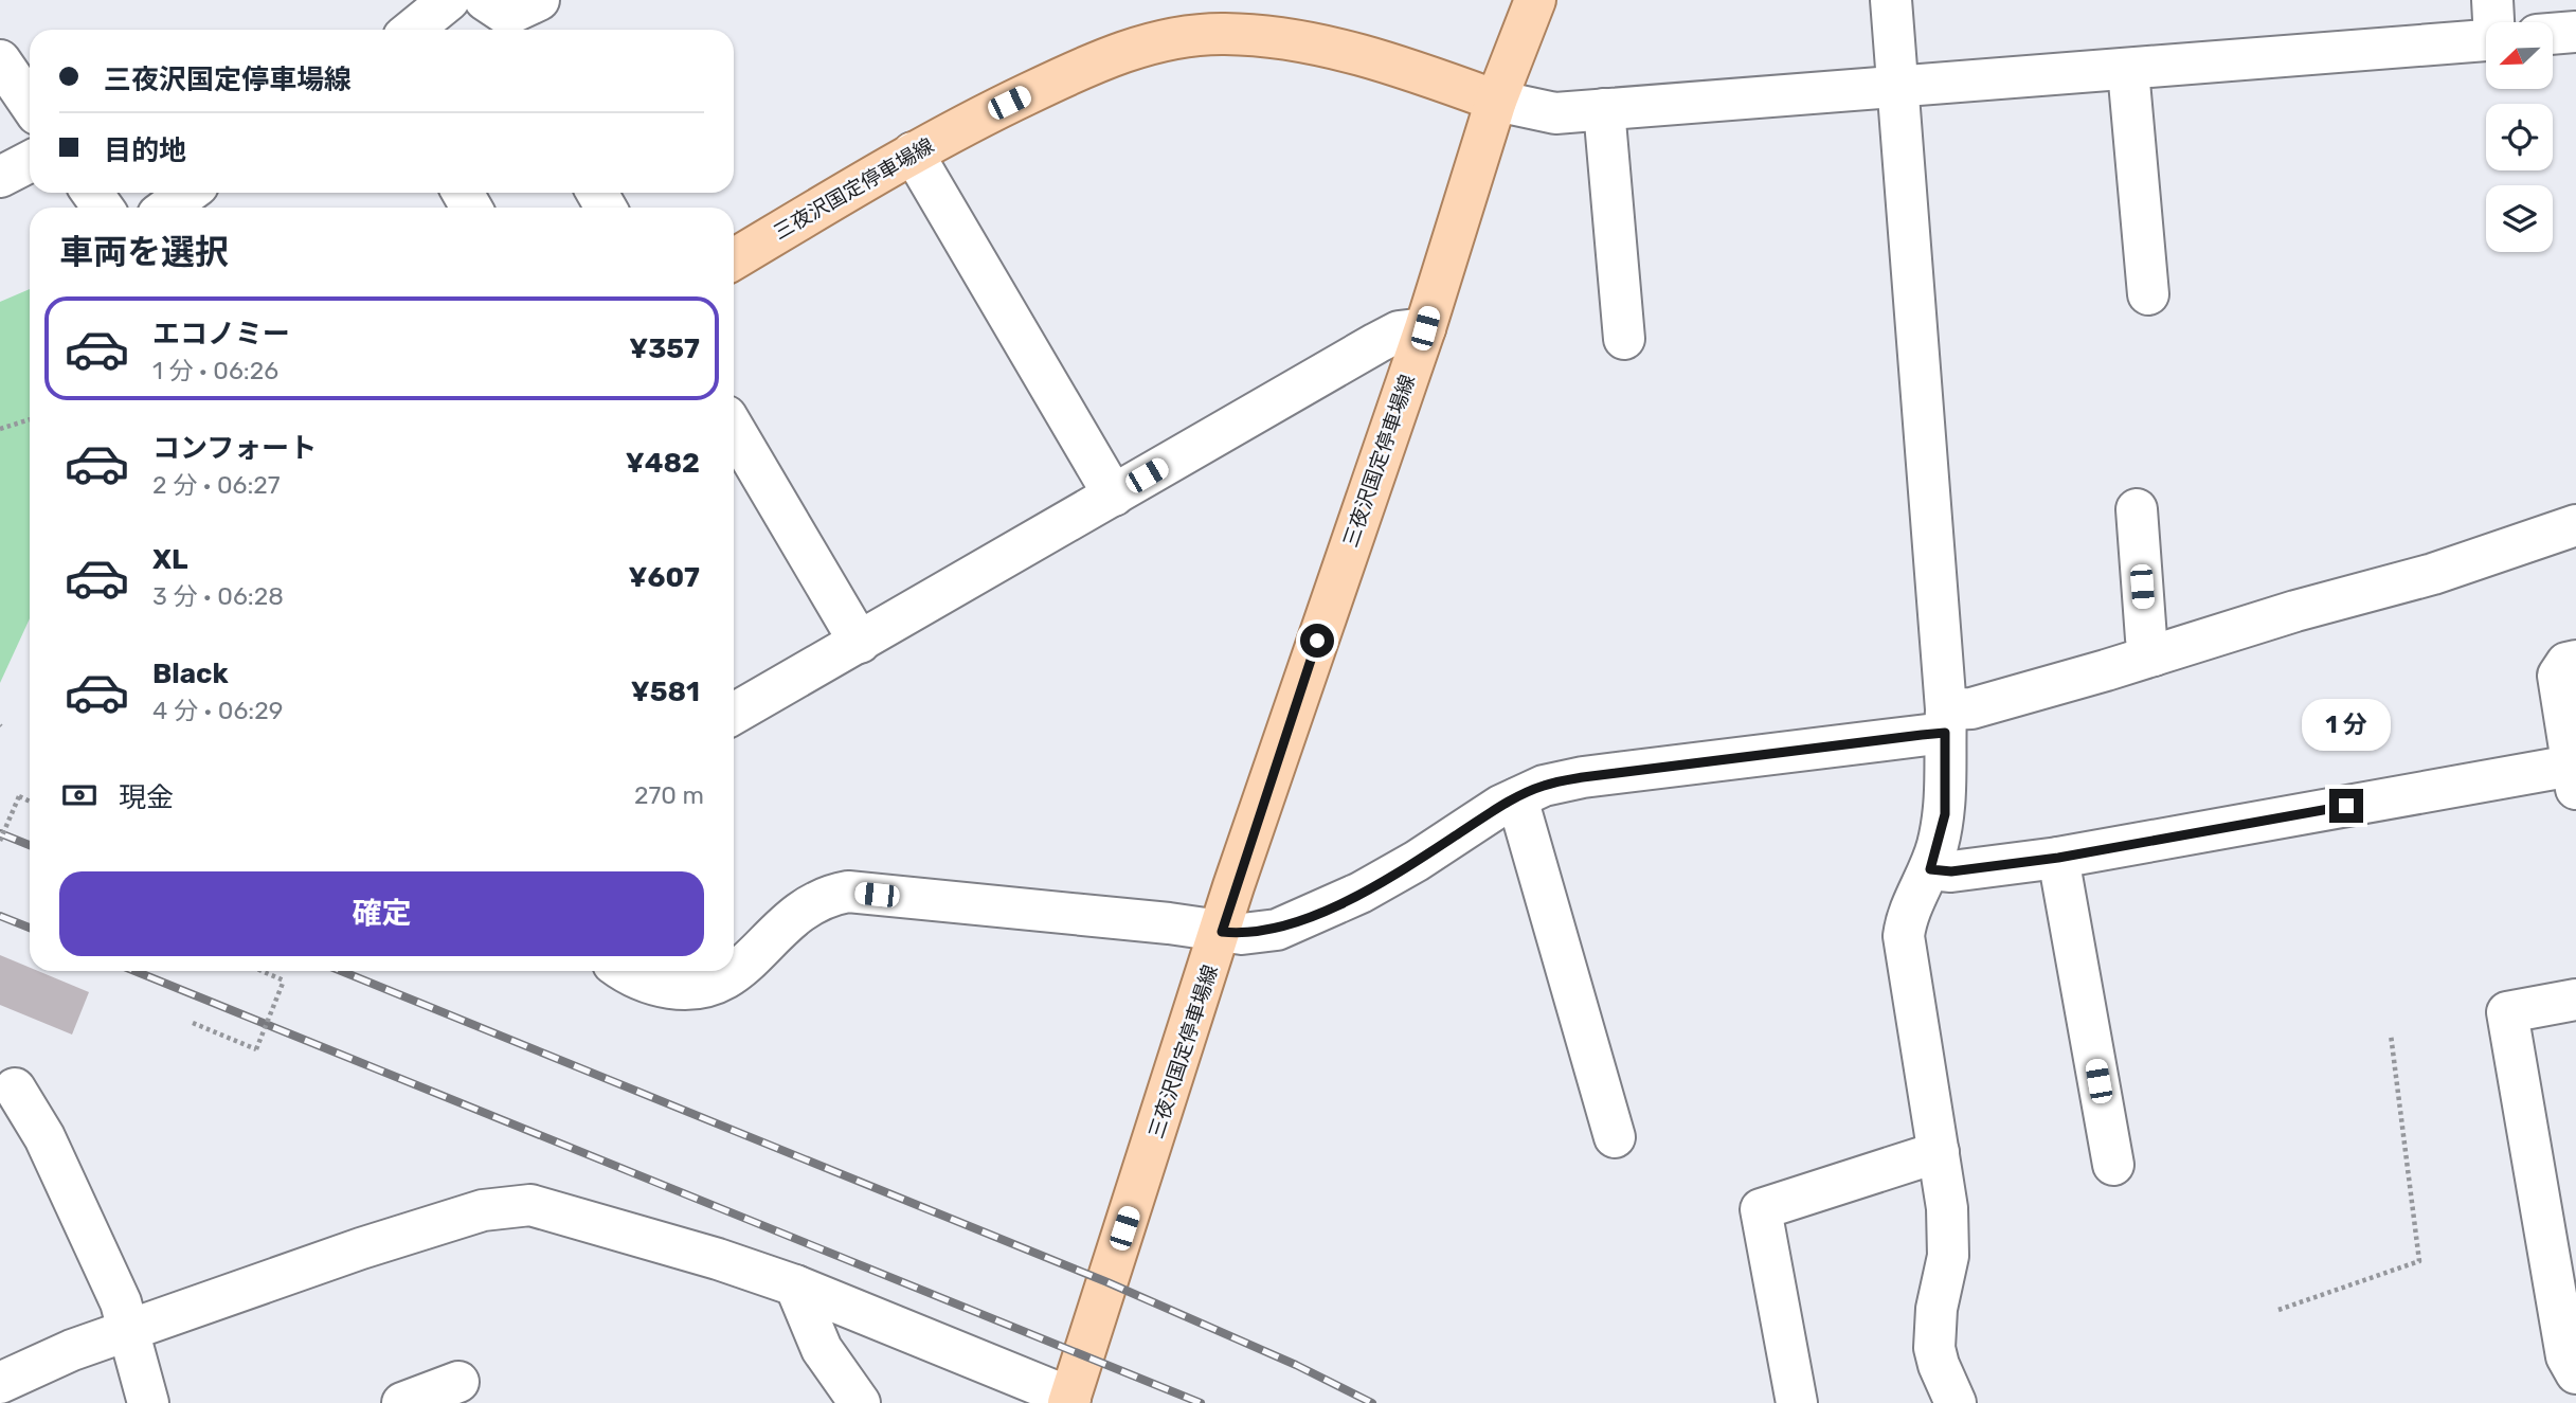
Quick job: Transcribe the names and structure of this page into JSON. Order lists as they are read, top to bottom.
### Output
{
  "streets": {
    "main road": ["三夜沢国定停車場線"]
  },
  "north": "bottom left",
  "page": {
    "banner": ["三夜沢国定停車場線", "目的地"],
    "heading": "車両を選択",
    "list": [
      {
        "name": "エコノミー",
        "note": "1 分 · 06:26",
        "value": "¥357"
      },
      {
        "name": "コンフォート",
        "note": "2 分 · 06:27",
        "value": "¥482"
      },
      {
        "name": "XL",
        "note": "3 分 · 06:28",
        "value": "¥607"
      },
      {
        "name": "Black",
        "note": "4 分 · 06:29",
        "value": "¥581"
      }
    ],
    "bubble": "1 分",
    "pay": ["現金", "270 m"],
    "buttons": "確定"
  }
}
